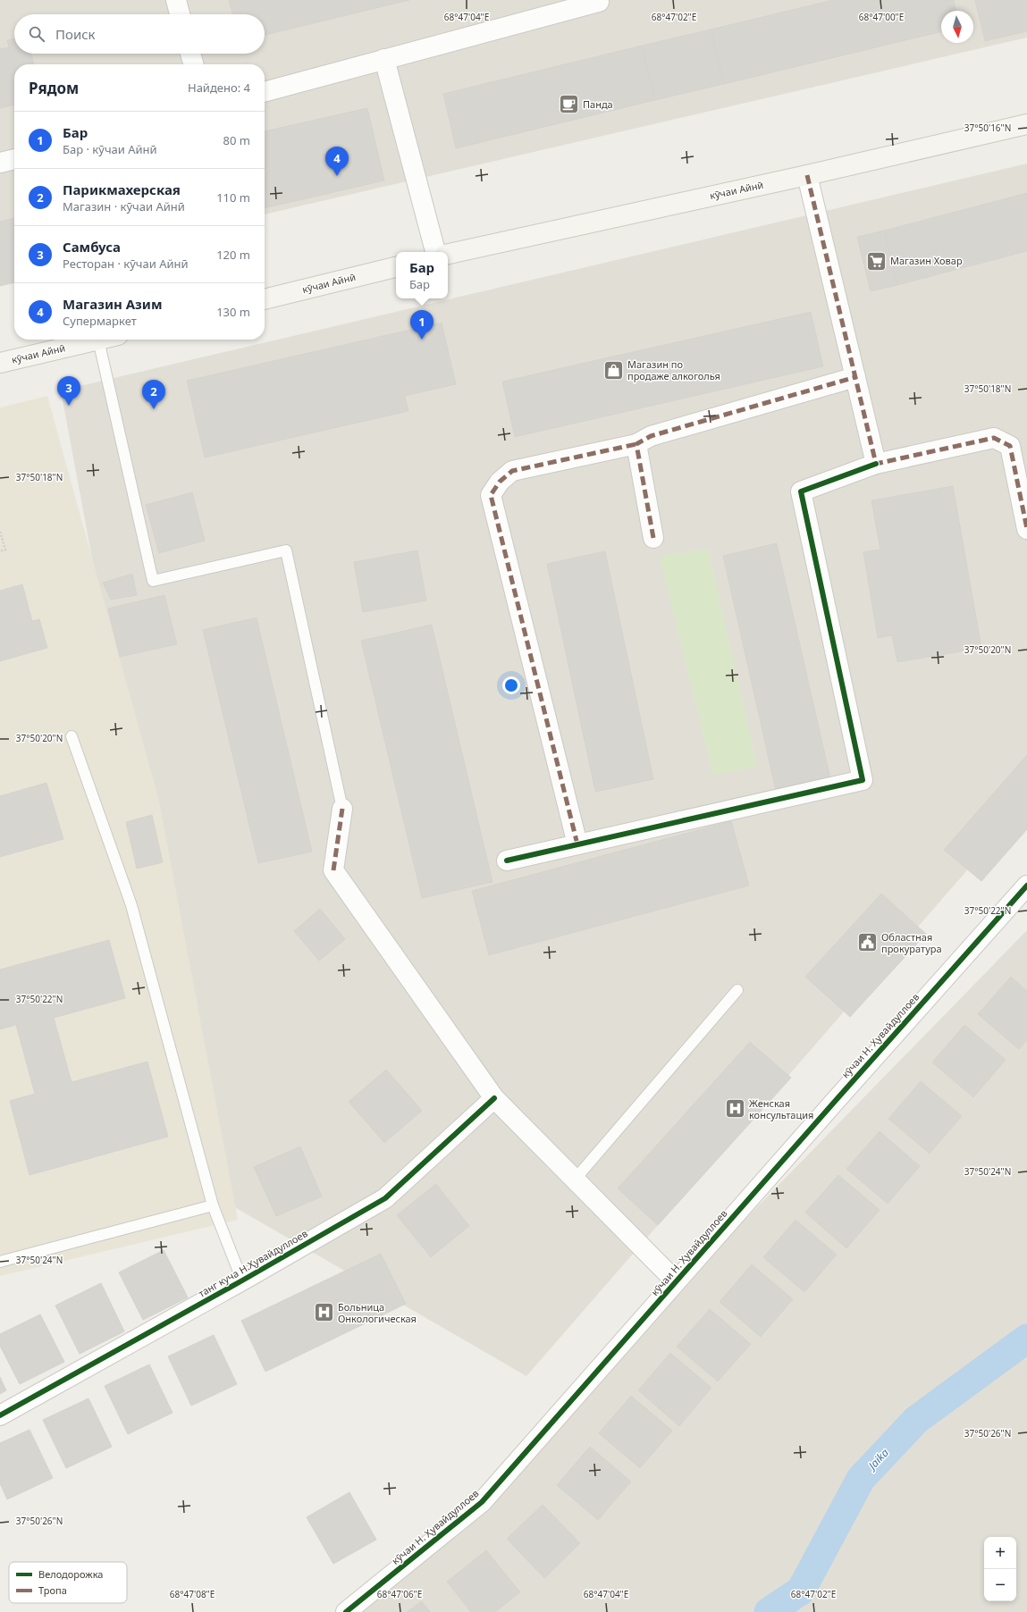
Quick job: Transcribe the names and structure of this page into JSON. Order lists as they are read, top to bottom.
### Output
{
  "streets": {
    "main road": ["кӯчаи Айнӣ"],
    "street": ["кӯчаи Н. Ҳувайдуллоев", "танг куча Н.Ҳувайдуллоев"]
  },
  "water": ["Jaika"],
  "places": {
    "cafe": ["Панда"],
    "supermarket": ["Магазин Ховар"],
    "shop": ["Магазин по продаже алкоголья"],
    "public building": ["Областная прокуратура"],
    "hospital": ["Женская консультация", "Больница Онкологическая"]
  },
  "legend": ["Велодорожка", "Тропа"],
  "north": "bottom",
  "page": {
    "search": "Поиск",
    "heading": ["Рядом", "Найдено: 4"],
    "list": [
      {
        "mark": "1",
        "name": "Бар",
        "note": "Бар · кӯчаи Айнӣ",
        "value": "80 m"
      },
      {
        "mark": "2",
        "name": "Парикмахерская",
        "note": "Магазин · кӯчаи Айнӣ",
        "value": "110 m"
      },
      {
        "mark": "3",
        "name": "Самбуса",
        "note": "Ресторан · кӯчаи Айнӣ",
        "value": "120 m"
      },
      {
        "mark": "4",
        "name": "Магазин Азим",
        "note": "Супермаркет",
        "value": "130 m"
      }
    ],
    "pins": [
      "4",
      "1",
      "3",
      "2"
    ],
    "popup": ["Бар", "Бар"],
    "map_buttons": ["+", "−"]
  },
  "coordinates": [
    "68°47'04\"E",
    "68°47'02\"E",
    "68°47'00\"E",
    "37°50'16\"N",
    "37°50'18\"N",
    "37°50'20\"N",
    "37°50'22\"N",
    "37°50'24\"N",
    "37°50'26\"N",
    "68°47'08\"E",
    "68°47'06\"E"
  ]
}
